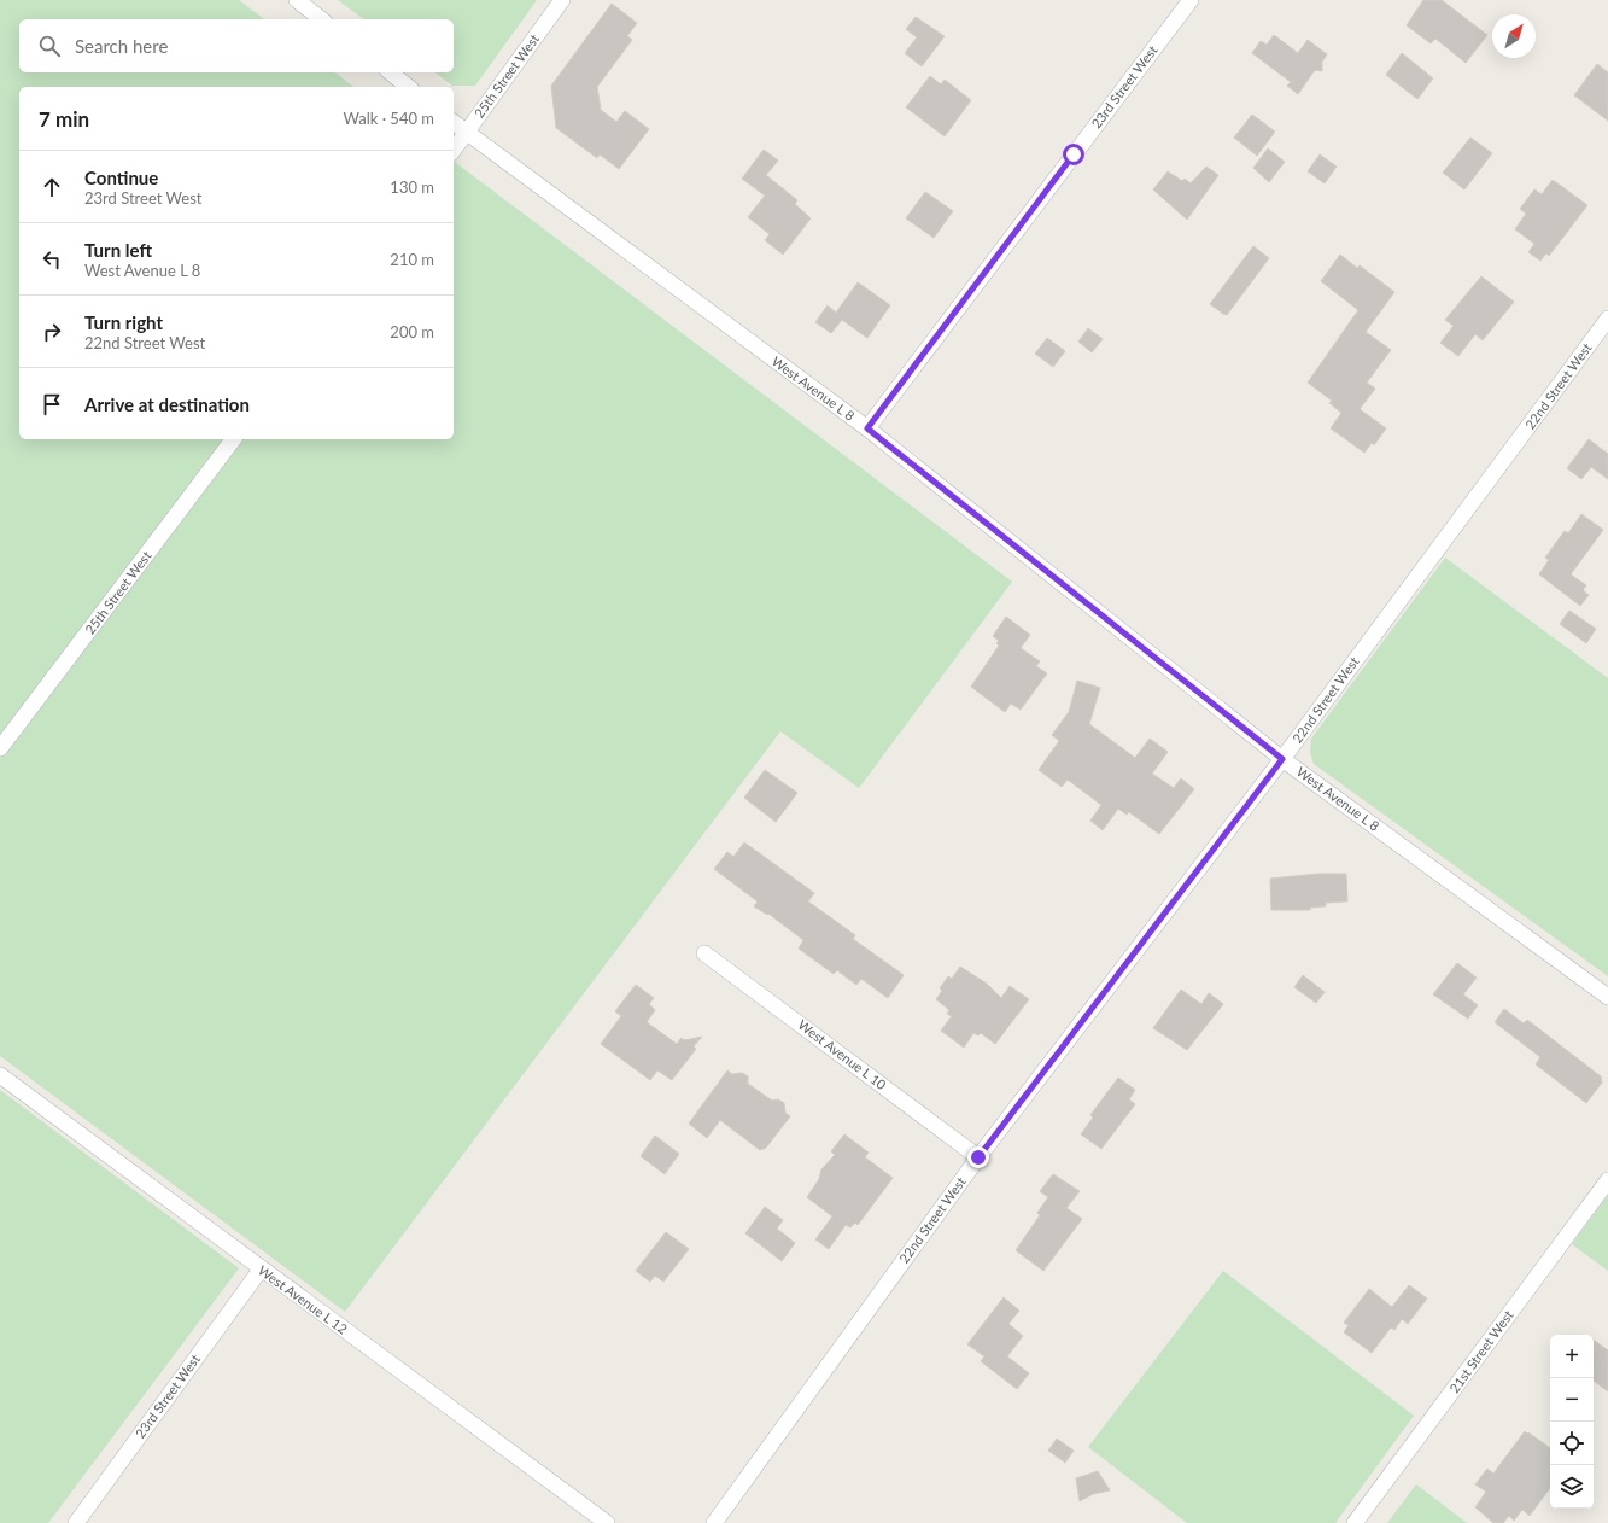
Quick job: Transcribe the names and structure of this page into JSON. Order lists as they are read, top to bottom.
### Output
{
  "streets": {
    "street": [
      "25th Street West",
      "23rd Street West",
      "22nd Street West",
      "West Avenue L 8",
      "West Avenue L 10",
      "West Avenue L 12",
      "21st Street West"
    ]
  },
  "crossings": [
    ["25th Street West", "West Avenue L 8"],
    ["23rd Street West", "West Avenue L 8"],
    ["23rd Street West", "West Avenue L 12"],
    ["22nd Street West", "West Avenue L 8"],
    ["22nd Street West", "West Avenue L 10"]
  ],
  "north": "top right",
  "page": {
    "search": "Search here",
    "heading": ["7 min", "Walk · 540 m"],
    "list": [
      ["Continue", "23rd Street West", "130 m"],
      ["Turn left", "West Avenue L 8", "210 m"],
      ["Turn right", "22nd Street West", "200 m"],
      "Arrive at destination"
    ],
    "map_buttons": ["+", "−"]
  }
}
